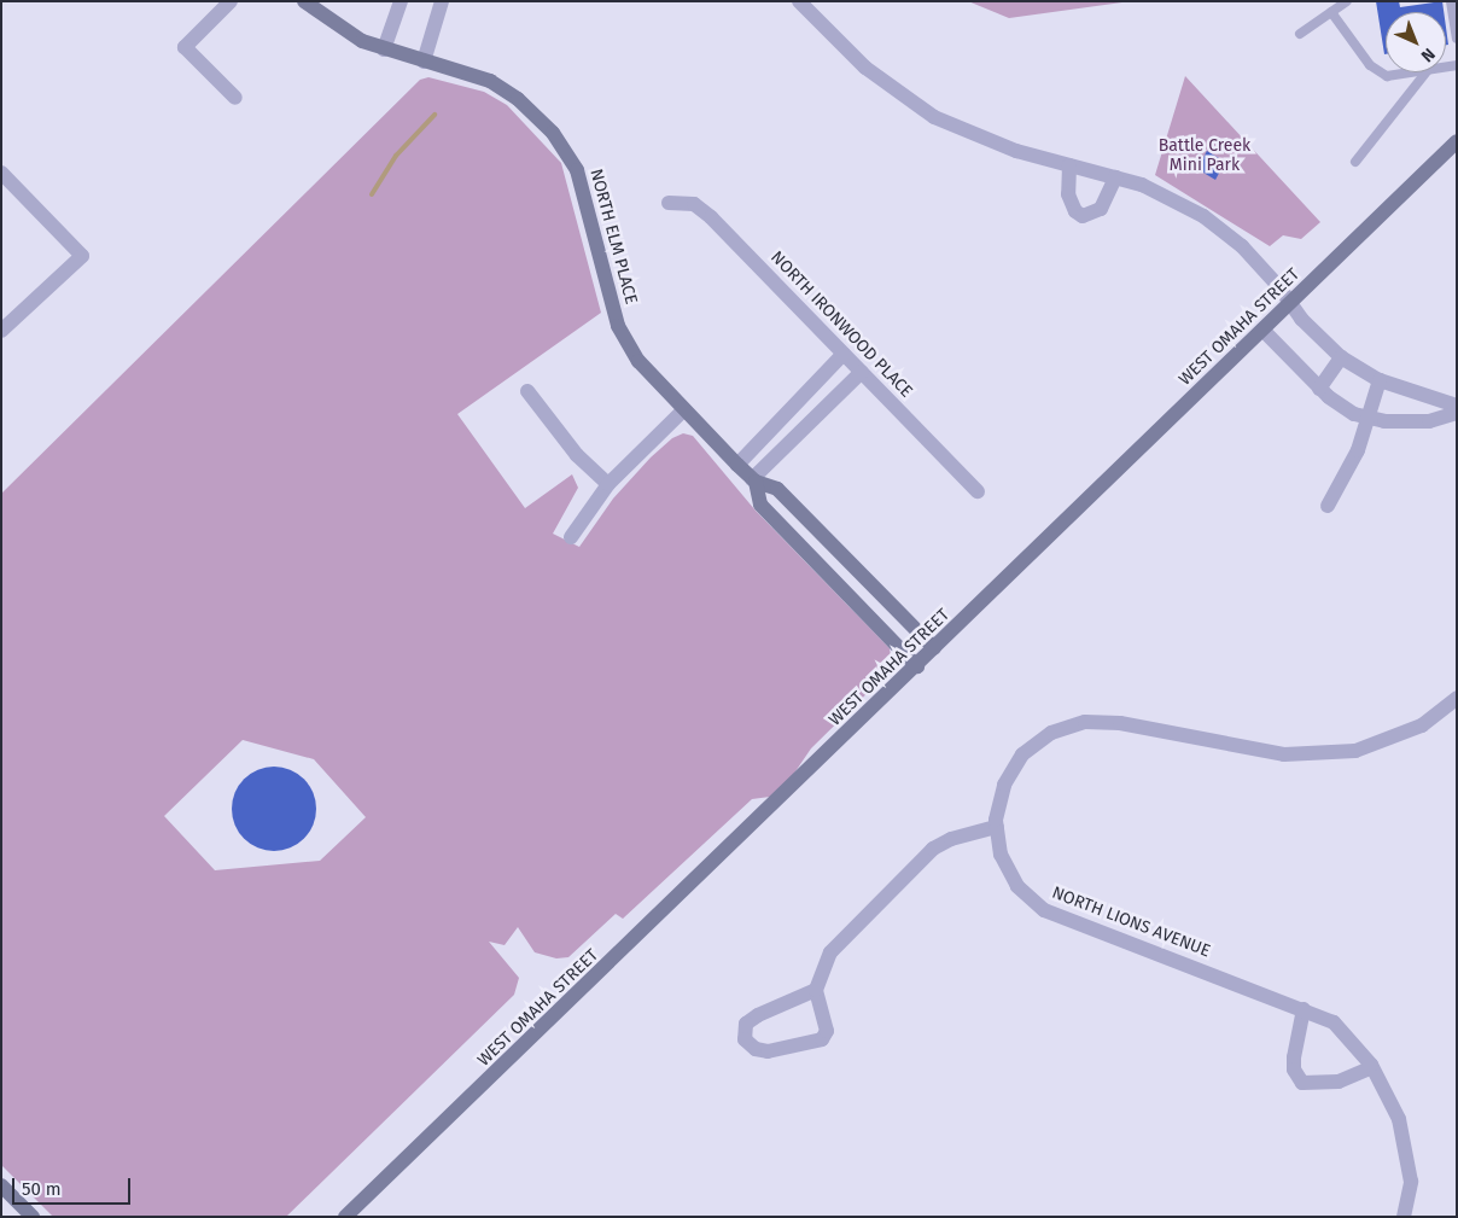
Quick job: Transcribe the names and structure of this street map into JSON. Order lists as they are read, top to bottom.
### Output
{
  "streets": {
    "main road": ["NORTH ELM PLACE", "WEST OMAHA STREET"],
    "street": ["NORTH IRONWOOD PLACE", "NORTH LIONS AVENUE"]
  },
  "crossings": [
    ["NORTH ELM PLACE", "WEST OMAHA STREET"]
  ],
  "parks": ["Battle Creek Mini Park"],
  "scale_bar": "50 m",
  "north": "bottom right"
}
